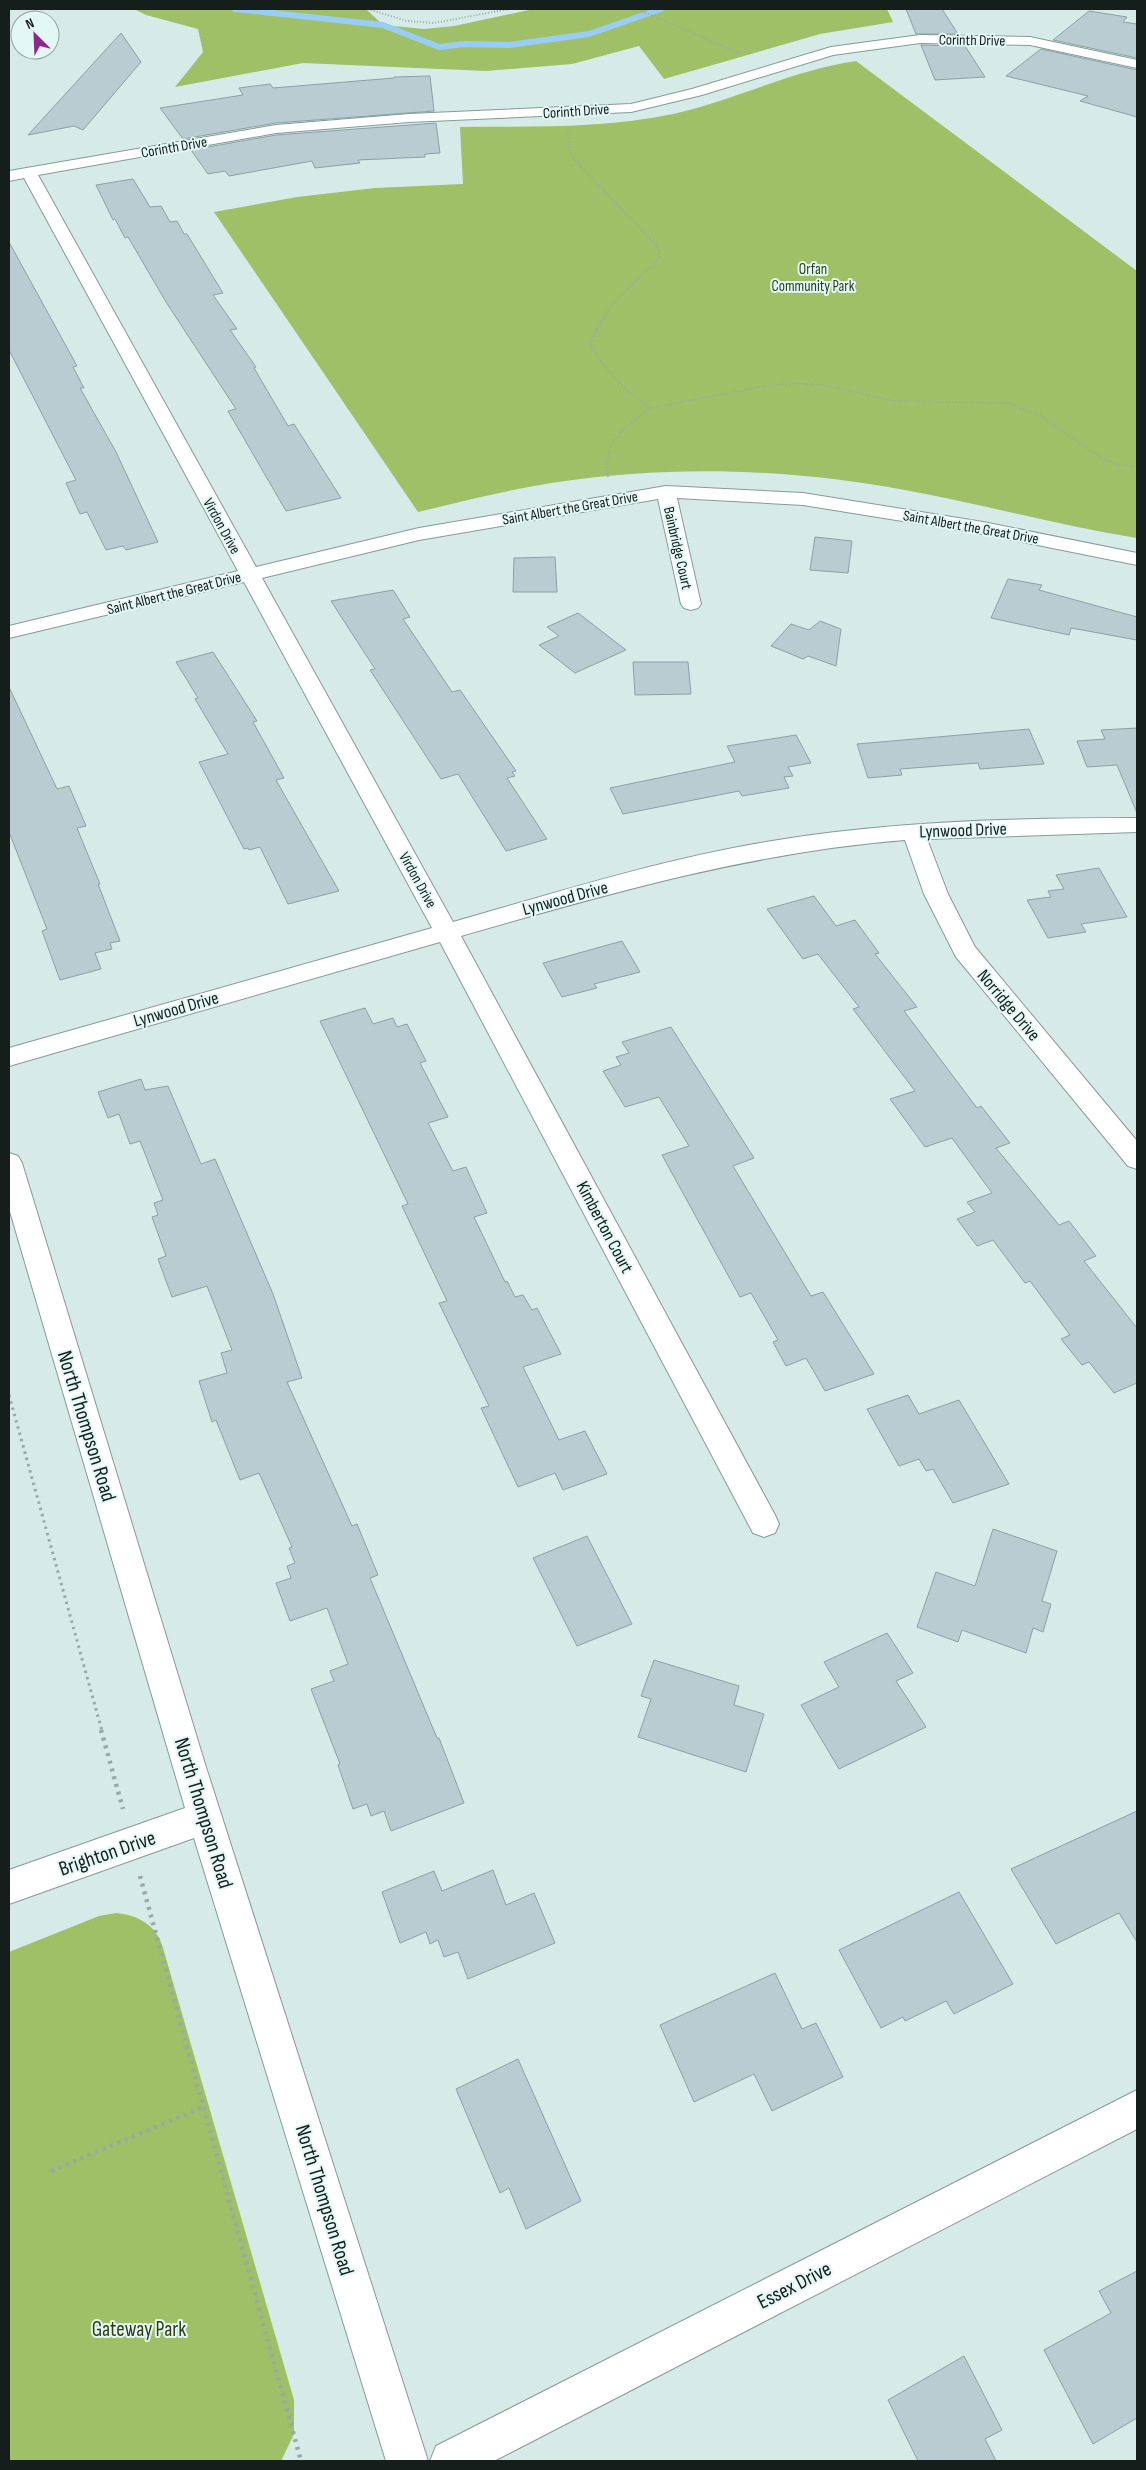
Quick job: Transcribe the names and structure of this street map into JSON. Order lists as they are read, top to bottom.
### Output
{
  "streets": {
    "street": [
      "Corinth Drive",
      "Saint Albert the Great Drive",
      "Virdon Drive",
      "Bainbridge Court",
      "Lynwood Drive",
      "Norridge Drive",
      "Kimberton Court",
      "North Thompson Road",
      "Brighton Drive",
      "Essex Drive"
    ]
  },
  "crossings": [
    ["Corinth Drive", "Virdon Drive"],
    ["Saint Albert the Great Drive", "Virdon Drive"],
    ["Saint Albert the Great Drive", "Bainbridge Court"],
    ["Virdon Drive", "Lynwood Drive"],
    ["Virdon Drive", "Kimberton Court"],
    ["Lynwood Drive", "Norridge Drive"],
    ["Lynwood Drive", "Kimberton Court"],
    ["North Thompson Road", "Brighton Drive"]
  ],
  "parks": ["Orfan Community Park", "Gateway Park"],
  "north": "top left"
}
